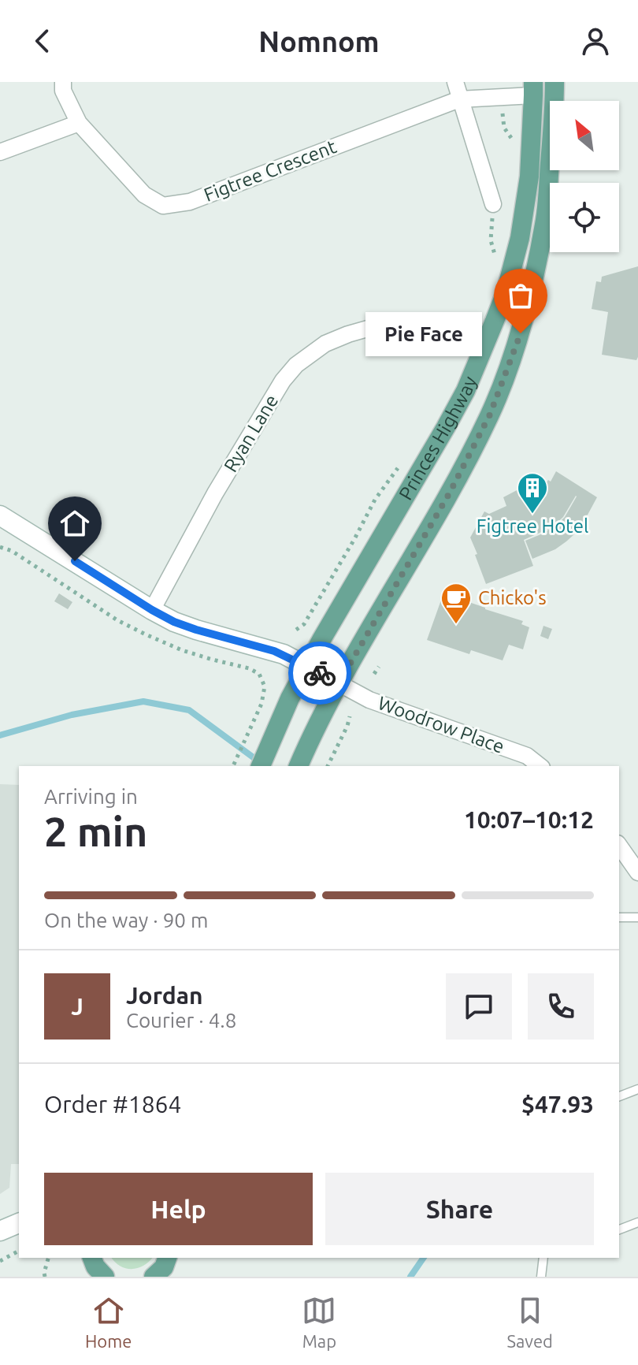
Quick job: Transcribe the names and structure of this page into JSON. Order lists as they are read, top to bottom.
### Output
{
  "streets": {
    "main road": ["Princes Highway"],
    "street": ["Figtree Crescent", "Ryan Lane", "Woodrow Place"]
  },
  "crossings": [
    ["Figtree Crescent", "Princes Highway"],
    ["Princes Highway", "Woodrow Place"]
  ],
  "places": {
    "other": ["Pie Face"],
    "building": ["Figtree Hotel"],
    "cafe": ["Chicko's"]
  },
  "north": "top left",
  "page": {
    "header": "Nomnom",
    "bubble": "Pie Face",
    "heading": ["2 min", "Arriving in", "10:07–10:12"],
    "panel": [
      "Jordan",
      "Courier · 4.8",
      "Order #1864",
      "$47.93"
    ],
    "bar": "On the way · 90 m",
    "round": "J",
    "buttons": ["Help", "Share"],
    "tabs": ["Home", "Map", "Saved"]
  }
}
